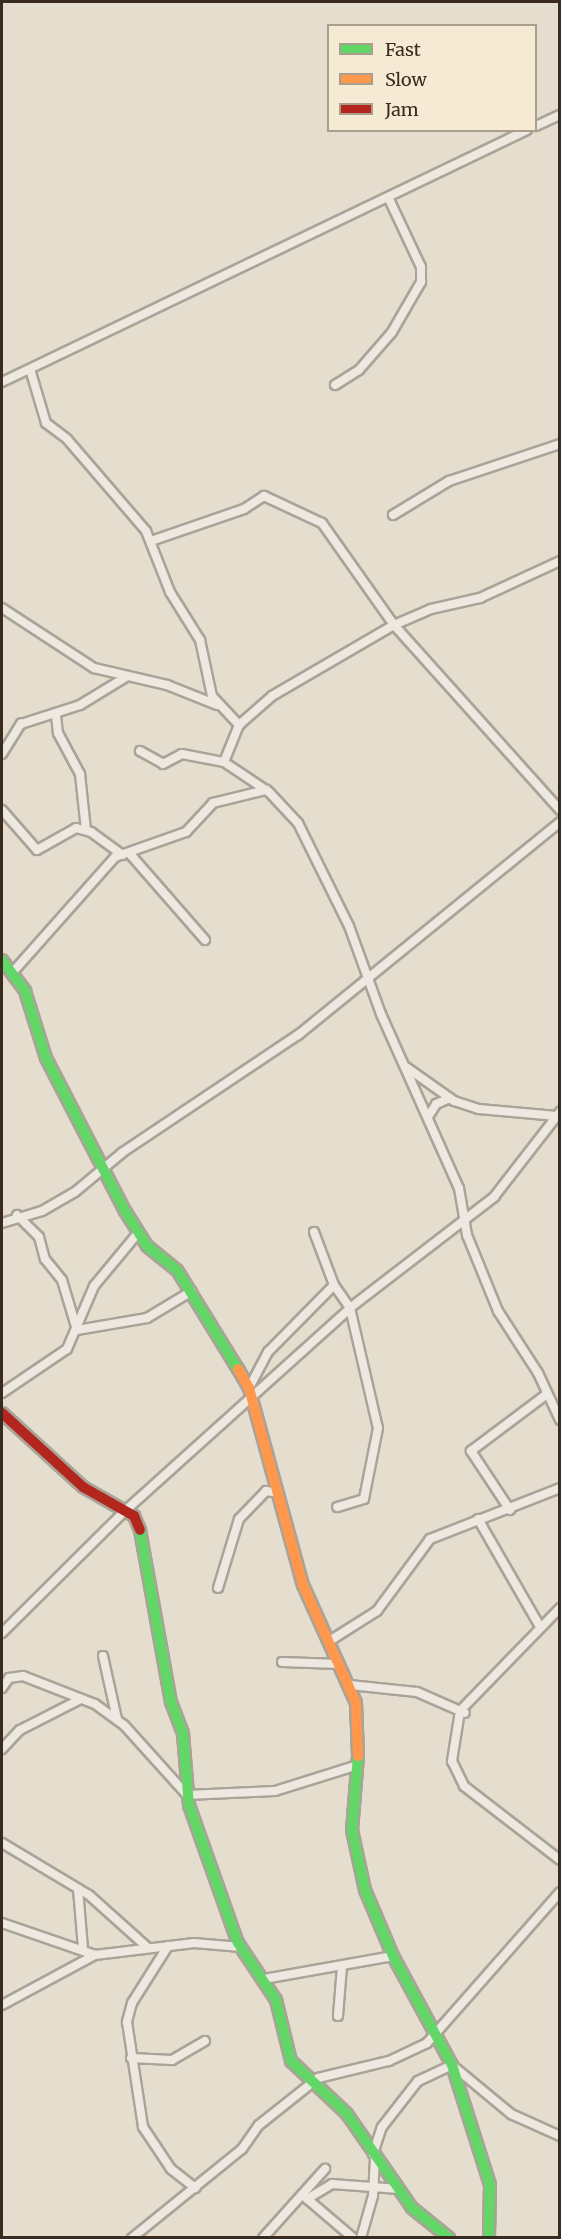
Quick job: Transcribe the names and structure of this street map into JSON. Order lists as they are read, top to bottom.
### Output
{
  "legend": ["Fast", "Slow", "Jam"]
}
